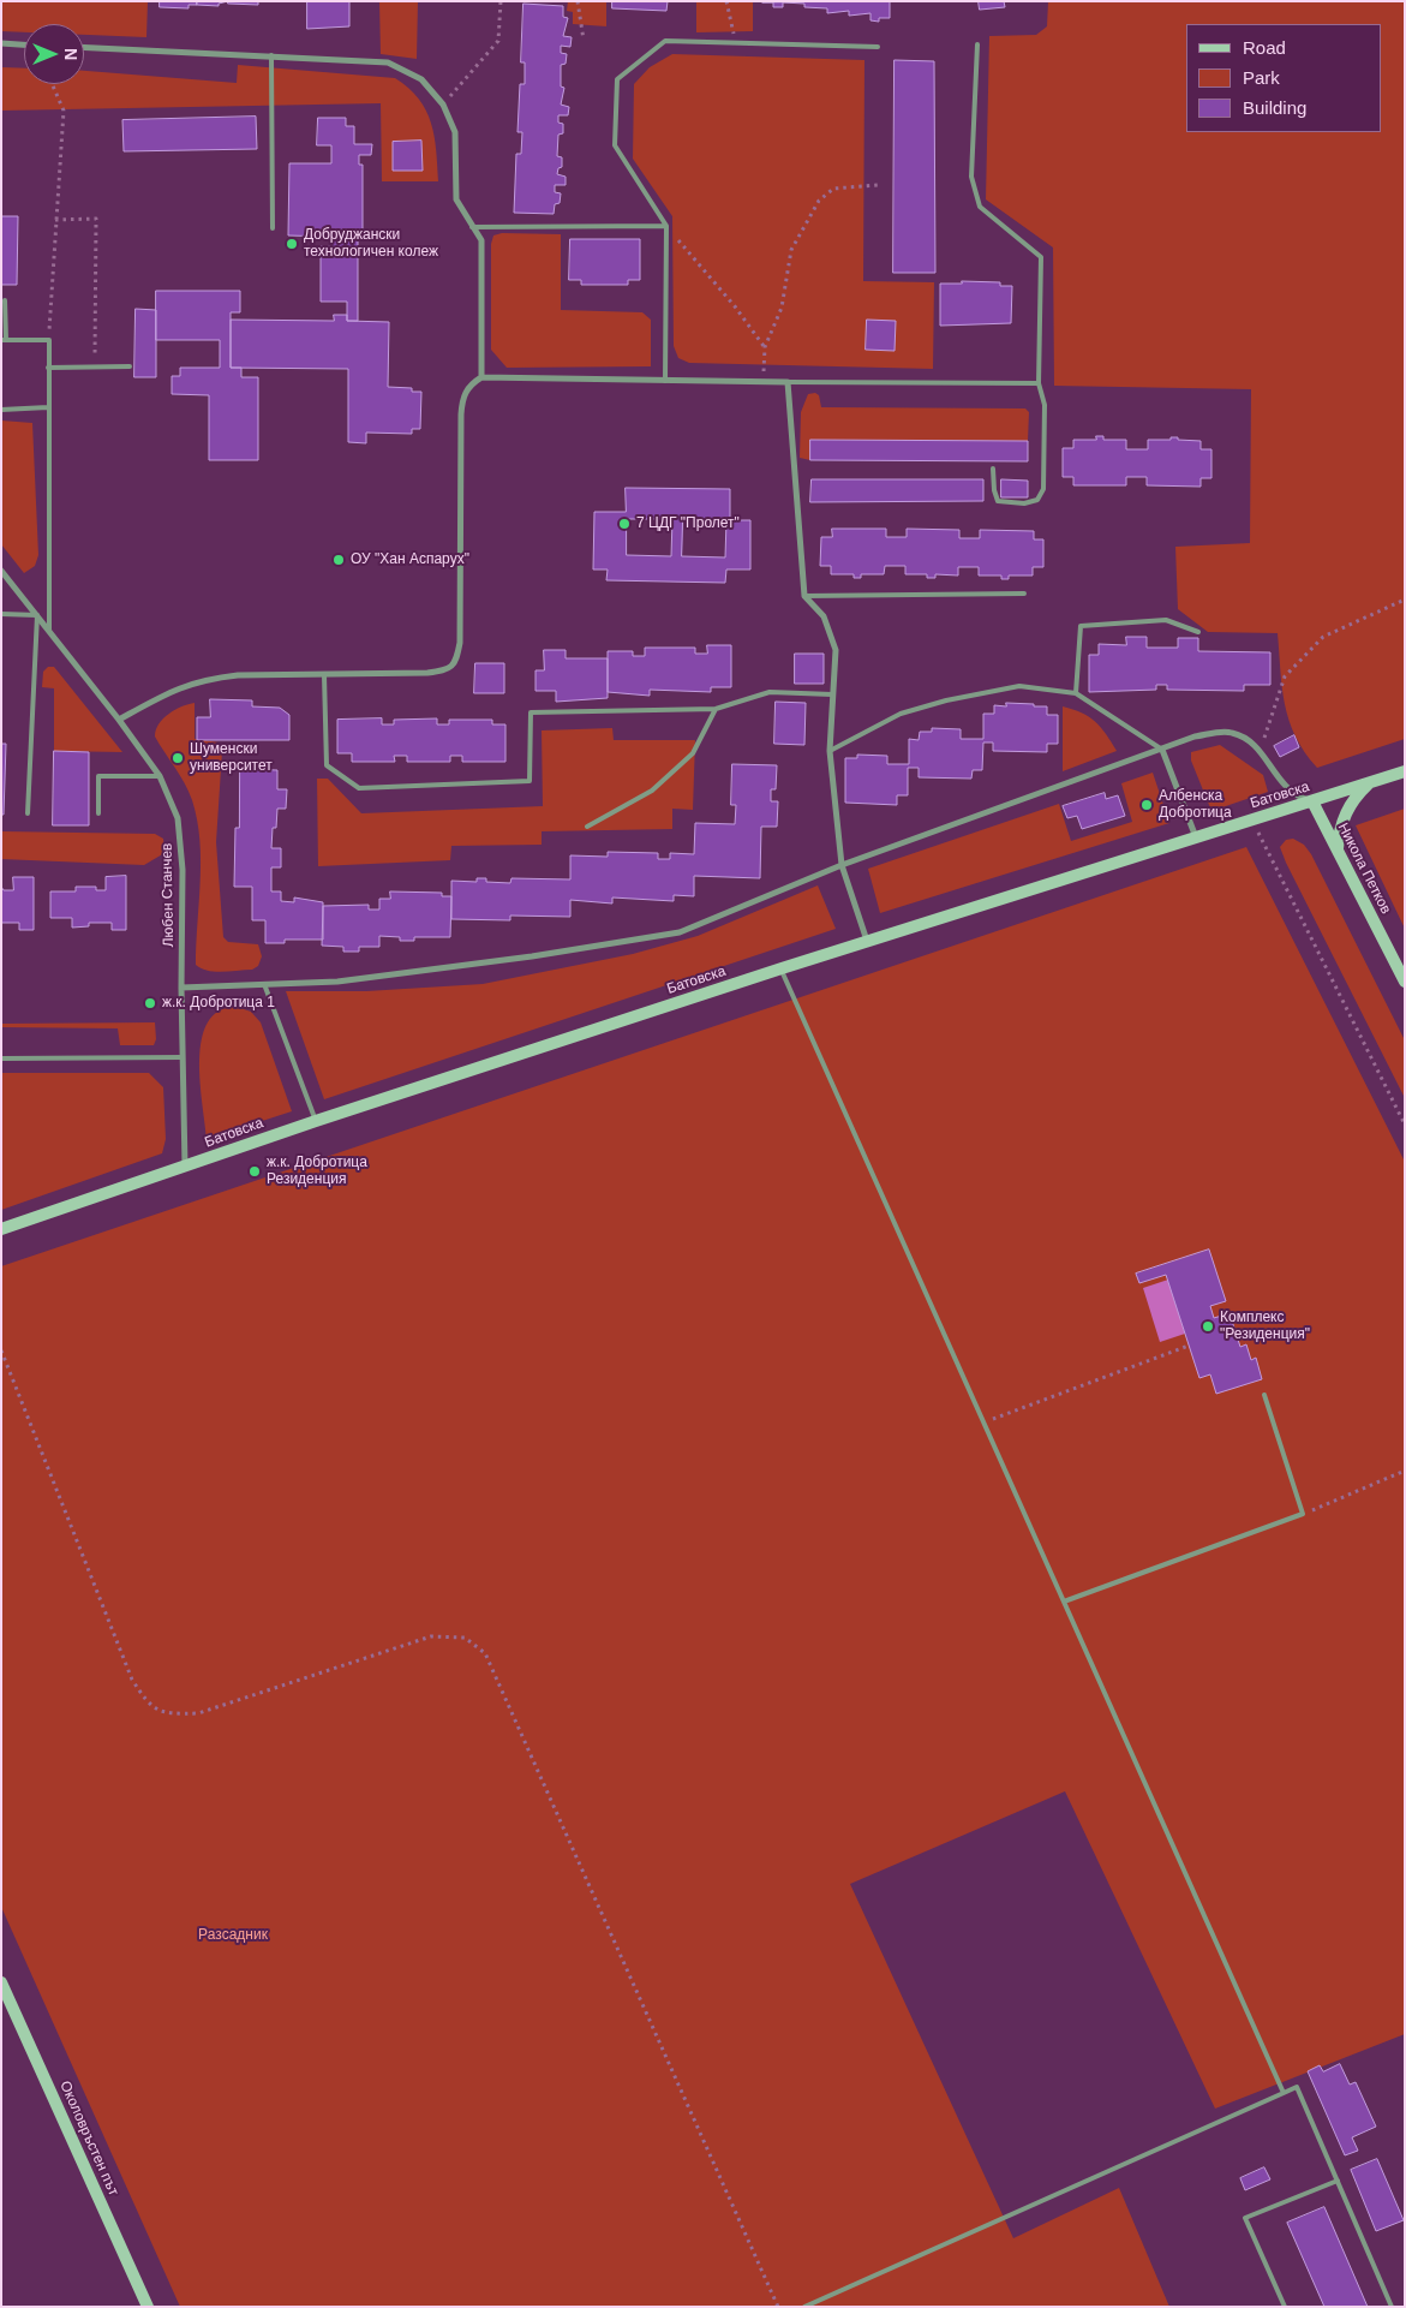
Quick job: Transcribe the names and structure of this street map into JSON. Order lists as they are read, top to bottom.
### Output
{
  "streets": {
    "street": [
      "Батовска",
      "Никола Петков",
      "Любен Станчев",
      "Околовръстен път"
    ]
  },
  "crossings": [
    ["Батовска", "Никола Петков"],
    ["Батовска", "Любен Станчев"]
  ],
  "parks": ["Разсадник"],
  "places": [
    "Добруджански технологичен колеж",
    "7 ЦДГ \"Пролет\"",
    "ОУ \"Хан Аспарух\"",
    "Шуменски университет",
    "Албенска Добротица",
    "ж.к. Добротица 1",
    "ж.к. Добротица Резиденция",
    "Комплекс \"Резиденция\""
  ],
  "legend": ["Road", "Park", "Building"],
  "north": "right"
}
